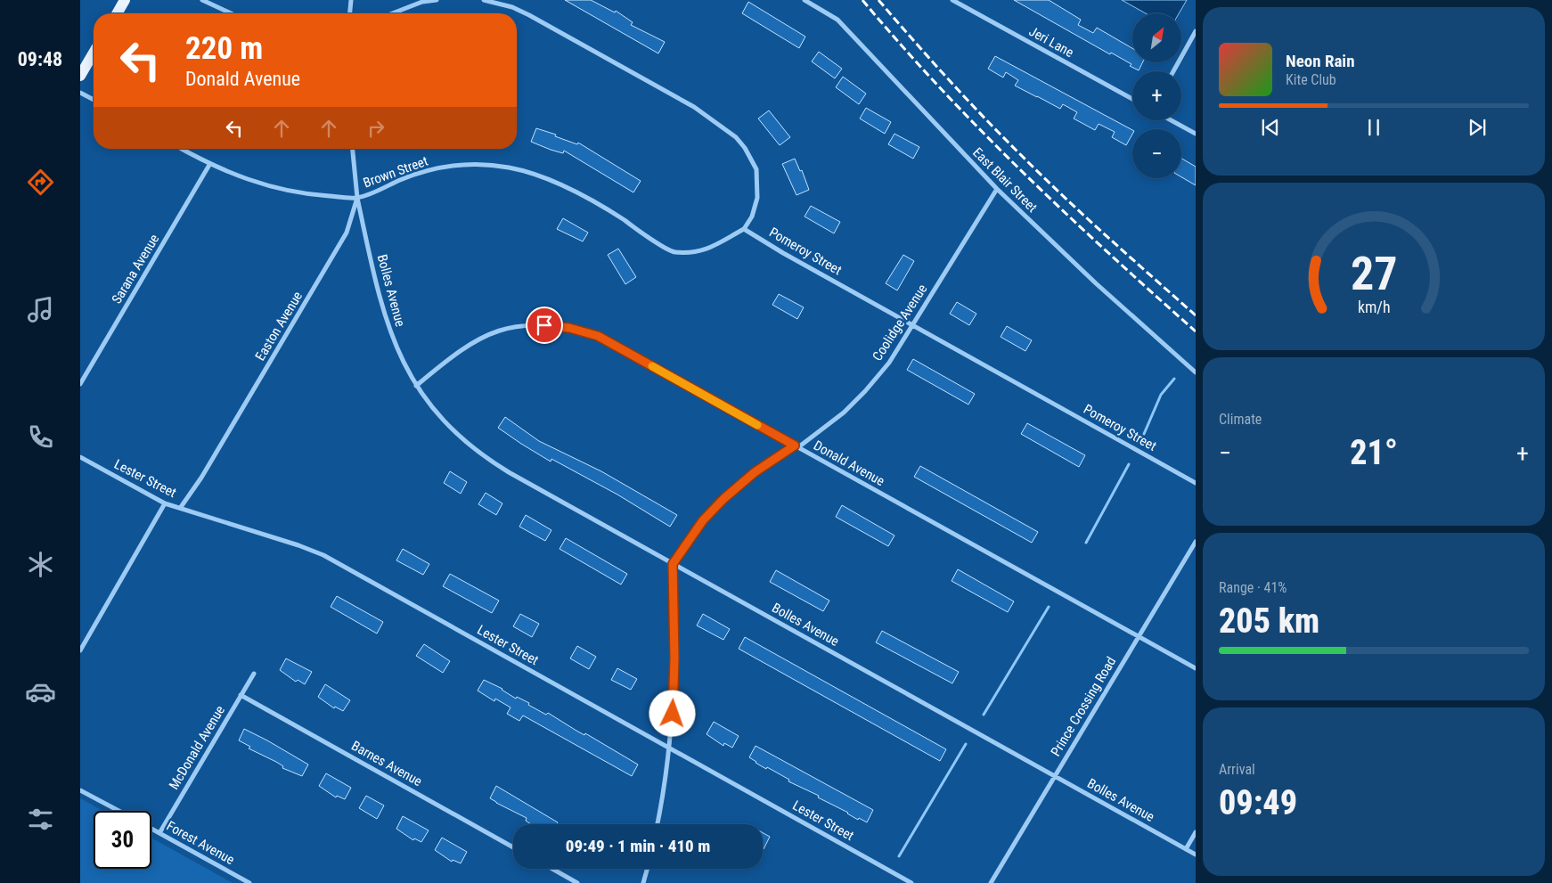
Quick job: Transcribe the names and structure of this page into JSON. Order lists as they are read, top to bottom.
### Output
{
  "streets": {
    "street": [
      "Jeri Lane",
      "Brown Street",
      "East Blair Street",
      "Pomeroy Street",
      "Sarana Avenue",
      "Bolles Avenue",
      "Coolidge Avenue",
      "Easton Avenue",
      "Donald Avenue",
      "Lester Street",
      "Prince Crossing Road",
      "McDonald Avenue",
      "Barnes Avenue",
      "Forest Avenue"
    ]
  },
  "crossings": [
    ["Brown Street", "Pomeroy Street"],
    ["Brown Street", "Sarana Avenue"],
    ["Brown Street", "Bolles Avenue"],
    ["Brown Street", "Easton Avenue"],
    ["East Blair Street", "Coolidge Avenue"],
    ["Pomeroy Street", "Coolidge Avenue"],
    ["Bolles Avenue", "Coolidge Avenue"],
    ["Bolles Avenue", "Easton Avenue"],
    ["Bolles Avenue", "Donald Avenue"],
    ["Bolles Avenue", "Prince Crossing Road"],
    ["Coolidge Avenue", "Donald Avenue"],
    ["Easton Avenue", "Lester Street"],
    ["Donald Avenue", "Prince Crossing Road"],
    ["McDonald Avenue", "Barnes Avenue"],
    ["McDonald Avenue", "Forest Avenue"]
  ],
  "north": "top right",
  "page": {
    "tabs": "09:48",
    "map_buttons": ["+", "−"],
    "turn": ["220 m", "Donald Avenue"],
    "song": ["Neon Rain", "Kite Club"],
    "tile": [
      "Climate",
      ["Range · 41%", "205 km"],
      ["Arrival", "09:49"]
    ],
    "heat": ["−", "21°", "+"],
    "limit": "30",
    "trip": "09:49 · 1 min · 410 m",
    "gauge": ["27", "km/h"]
  }
}
